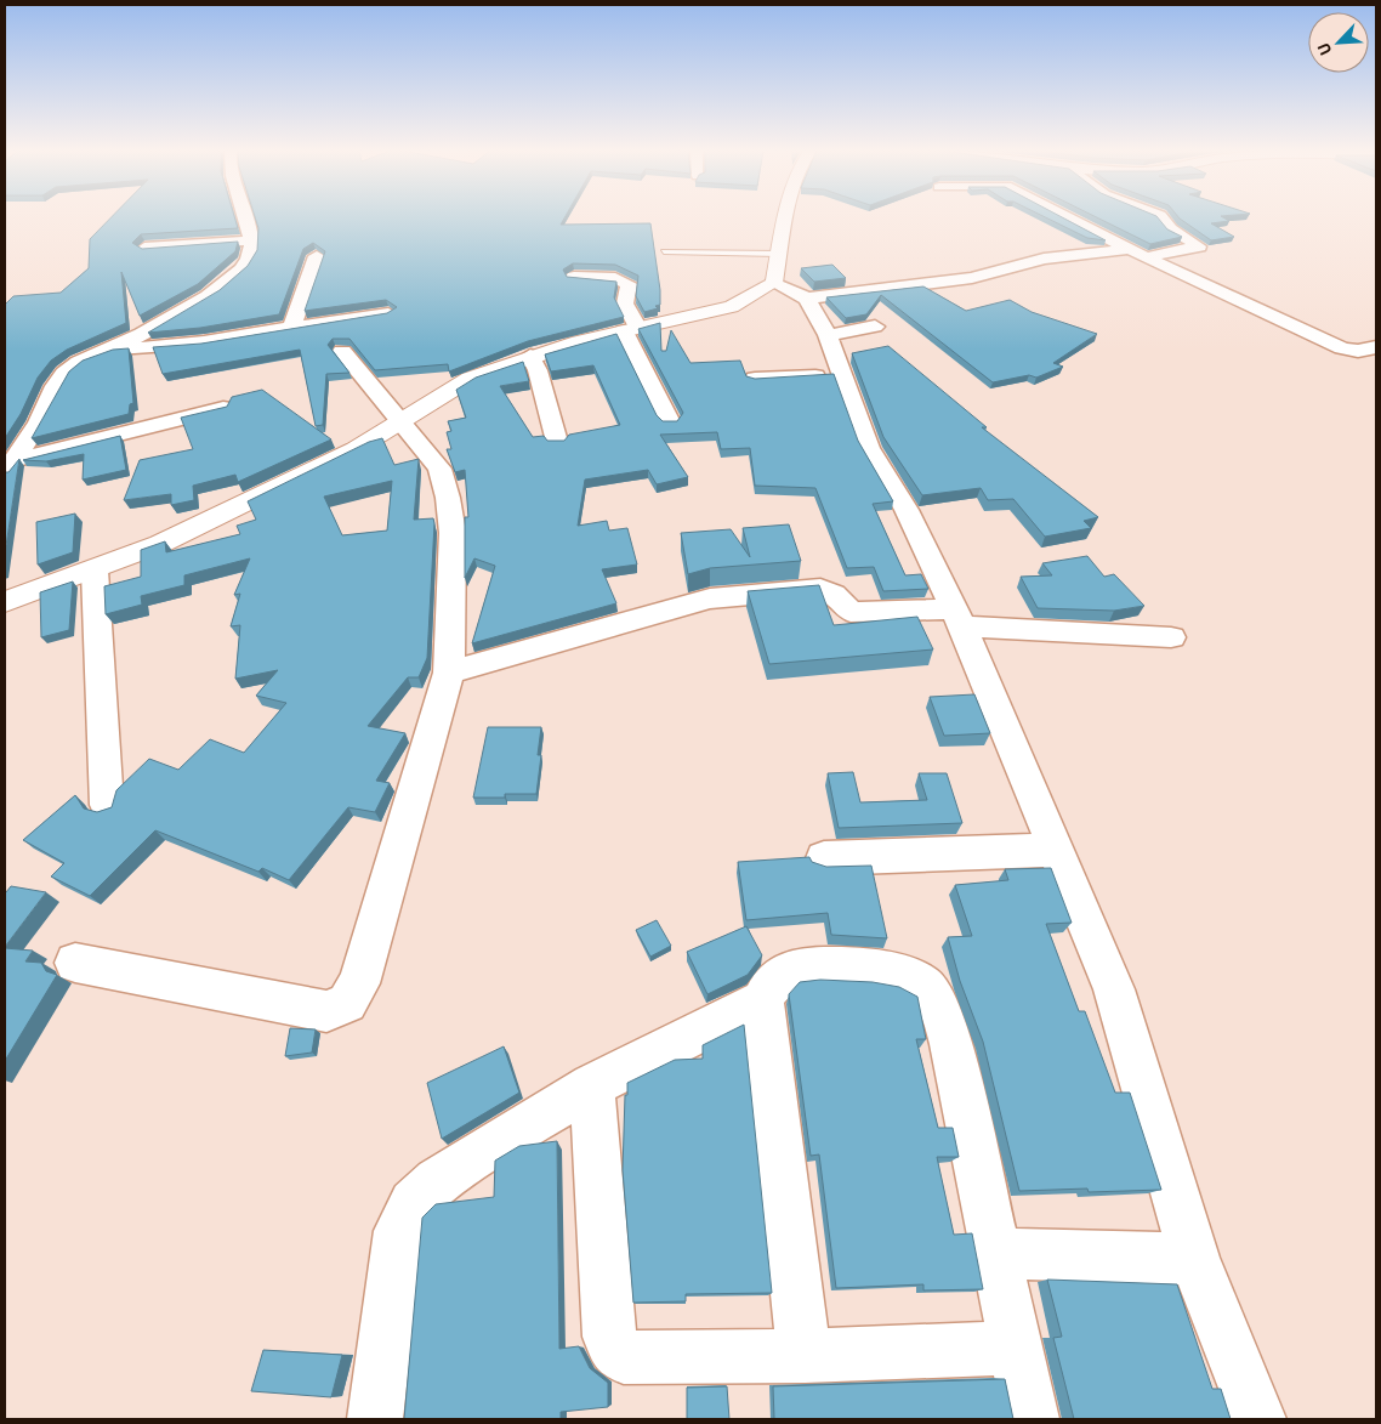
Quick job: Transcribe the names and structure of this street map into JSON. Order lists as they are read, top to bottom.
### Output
{
  "north": "bottom left"
}
